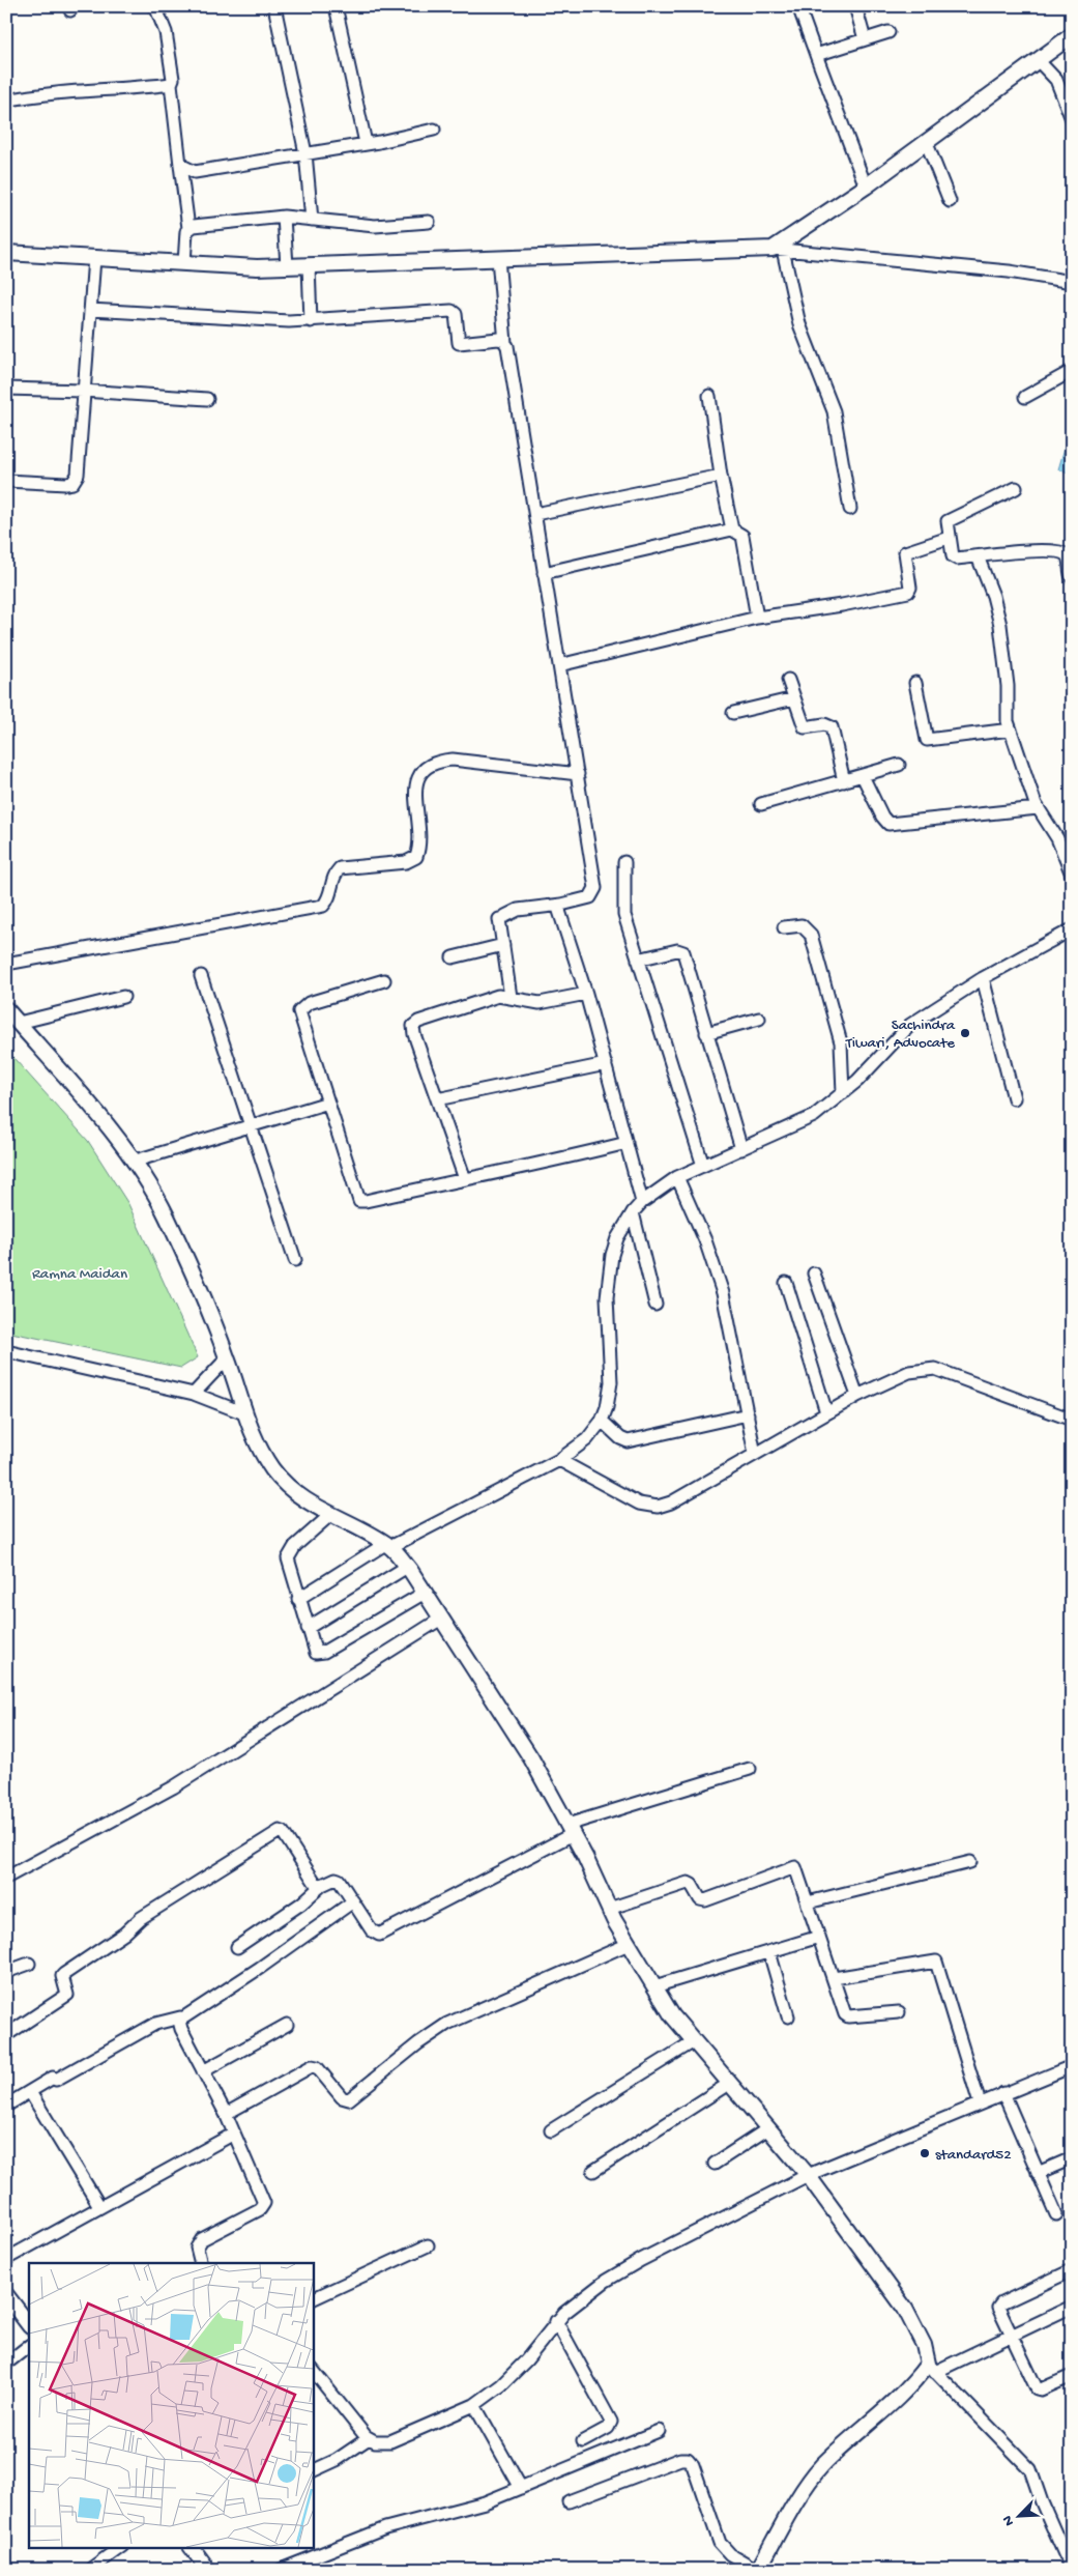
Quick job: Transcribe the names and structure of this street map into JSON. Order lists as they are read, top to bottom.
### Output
{
  "parks": ["Ramna Maidan"],
  "places": ["Sachindra Tiwari, Advocate", "standard52"],
  "north": "bottom left"
}
